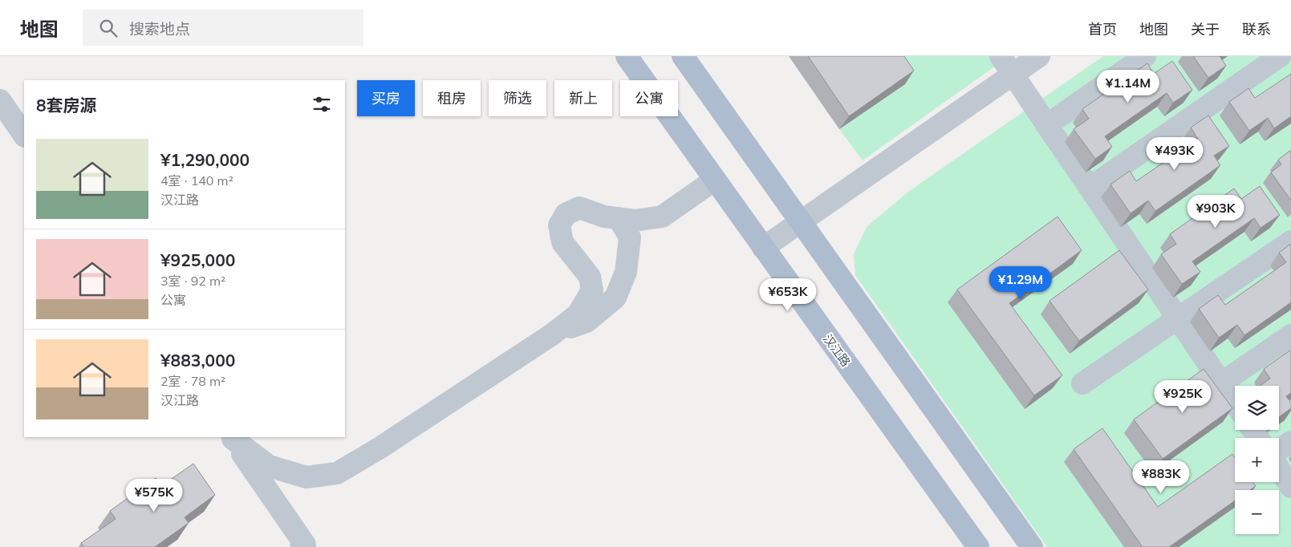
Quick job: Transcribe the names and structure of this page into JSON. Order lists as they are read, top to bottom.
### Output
{
  "streets": {
    "main road": ["汉江路"]
  },
  "page": {
    "header": "地图",
    "search": "搜索地点",
    "nav": [
      "首页",
      "地图",
      "关于",
      "联系"
    ],
    "price": [
      "¥1.14M",
      "¥493K",
      "¥903K",
      "¥1.29M",
      "¥653K",
      "¥925K",
      "¥883K",
      "¥575K"
    ],
    "chip": [
      "买房",
      "租房",
      "筛选",
      "新上",
      "公寓"
    ],
    "heading": "8套房源",
    "list": [
      {
        "name": "¥1,290,000",
        "note": "4室 · 140 m² · 汉江路"
      },
      {
        "name": "¥925,000",
        "note": "3室 · 92 m² · 公寓"
      },
      {
        "name": "¥883,000",
        "note": "2室 · 78 m² · 汉江路"
      }
    ],
    "map_buttons": ["+", "−"]
  }
}
